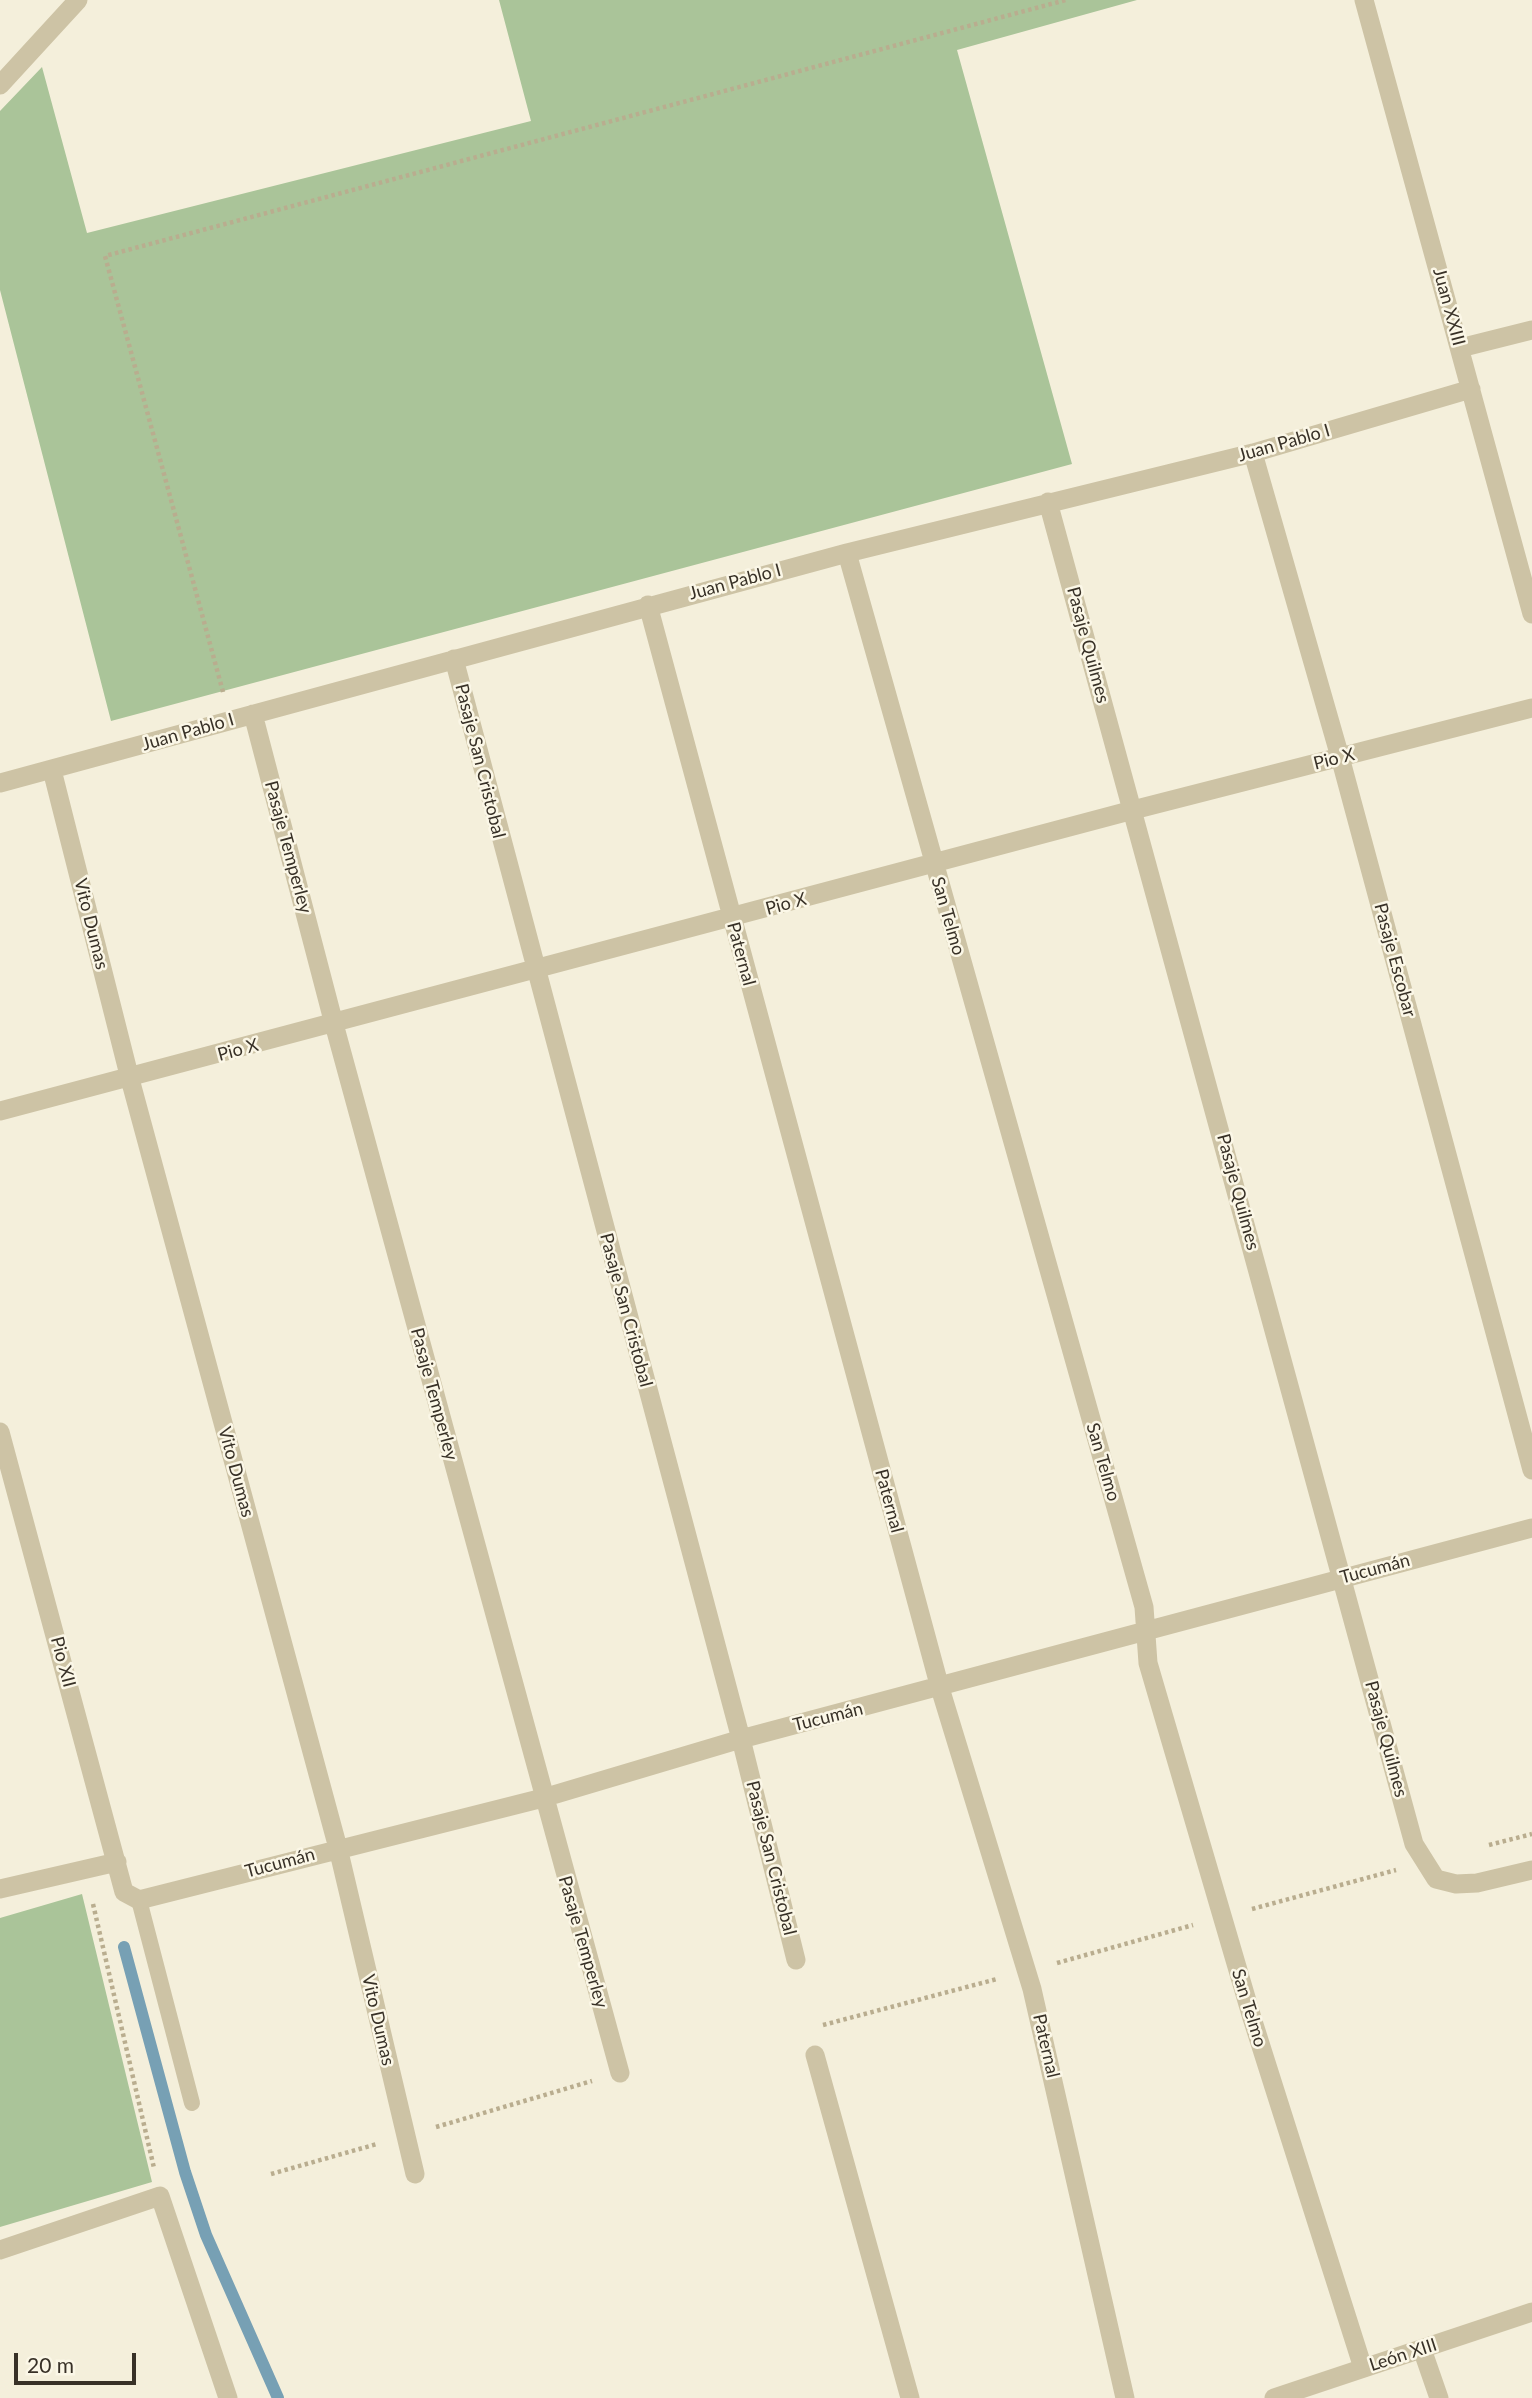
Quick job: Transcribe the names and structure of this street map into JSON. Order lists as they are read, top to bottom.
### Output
{
  "streets": {
    "street": [
      "Juan XXIII",
      "Juan Pablo I",
      "Pasaje Quilmes",
      "Pio X",
      "Pasaje San Cristobal",
      "Pasaje Temperley",
      "San Telmo",
      "Vito Dumas",
      "Paternal",
      "Pasaje Escobar",
      "Tucumán",
      "Pio XII",
      "León XIII"
    ]
  },
  "crossings": [
    ["Juan XXIII", "Juan Pablo I"],
    ["Juan Pablo I", "Pasaje Quilmes"],
    ["Juan Pablo I", "Pasaje San Cristobal"],
    ["Juan Pablo I", "Pasaje Temperley"],
    ["Juan Pablo I", "San Telmo"],
    ["Juan Pablo I", "Vito Dumas"],
    ["Juan Pablo I", "Paternal"],
    ["Juan Pablo I", "Pasaje Escobar"],
    ["Pasaje Quilmes", "Pio X"],
    ["Pasaje Quilmes", "Tucumán"],
    ["Pio X", "Pasaje San Cristobal"],
    ["Pio X", "Pasaje Temperley"],
    ["Pio X", "San Telmo"],
    ["Pio X", "Vito Dumas"],
    ["Pio X", "Paternal"],
    ["Pio X", "Pasaje Escobar"],
    ["Pasaje San Cristobal", "Tucumán"],
    ["Pasaje Temperley", "Tucumán"],
    ["San Telmo", "Tucumán"],
    ["San Telmo", "León XIII"],
    ["Vito Dumas", "Tucumán"],
    ["Paternal", "Tucumán"],
    ["Tucumán", "Pio XII"]
  ],
  "scale_bar": "20 m"
}
